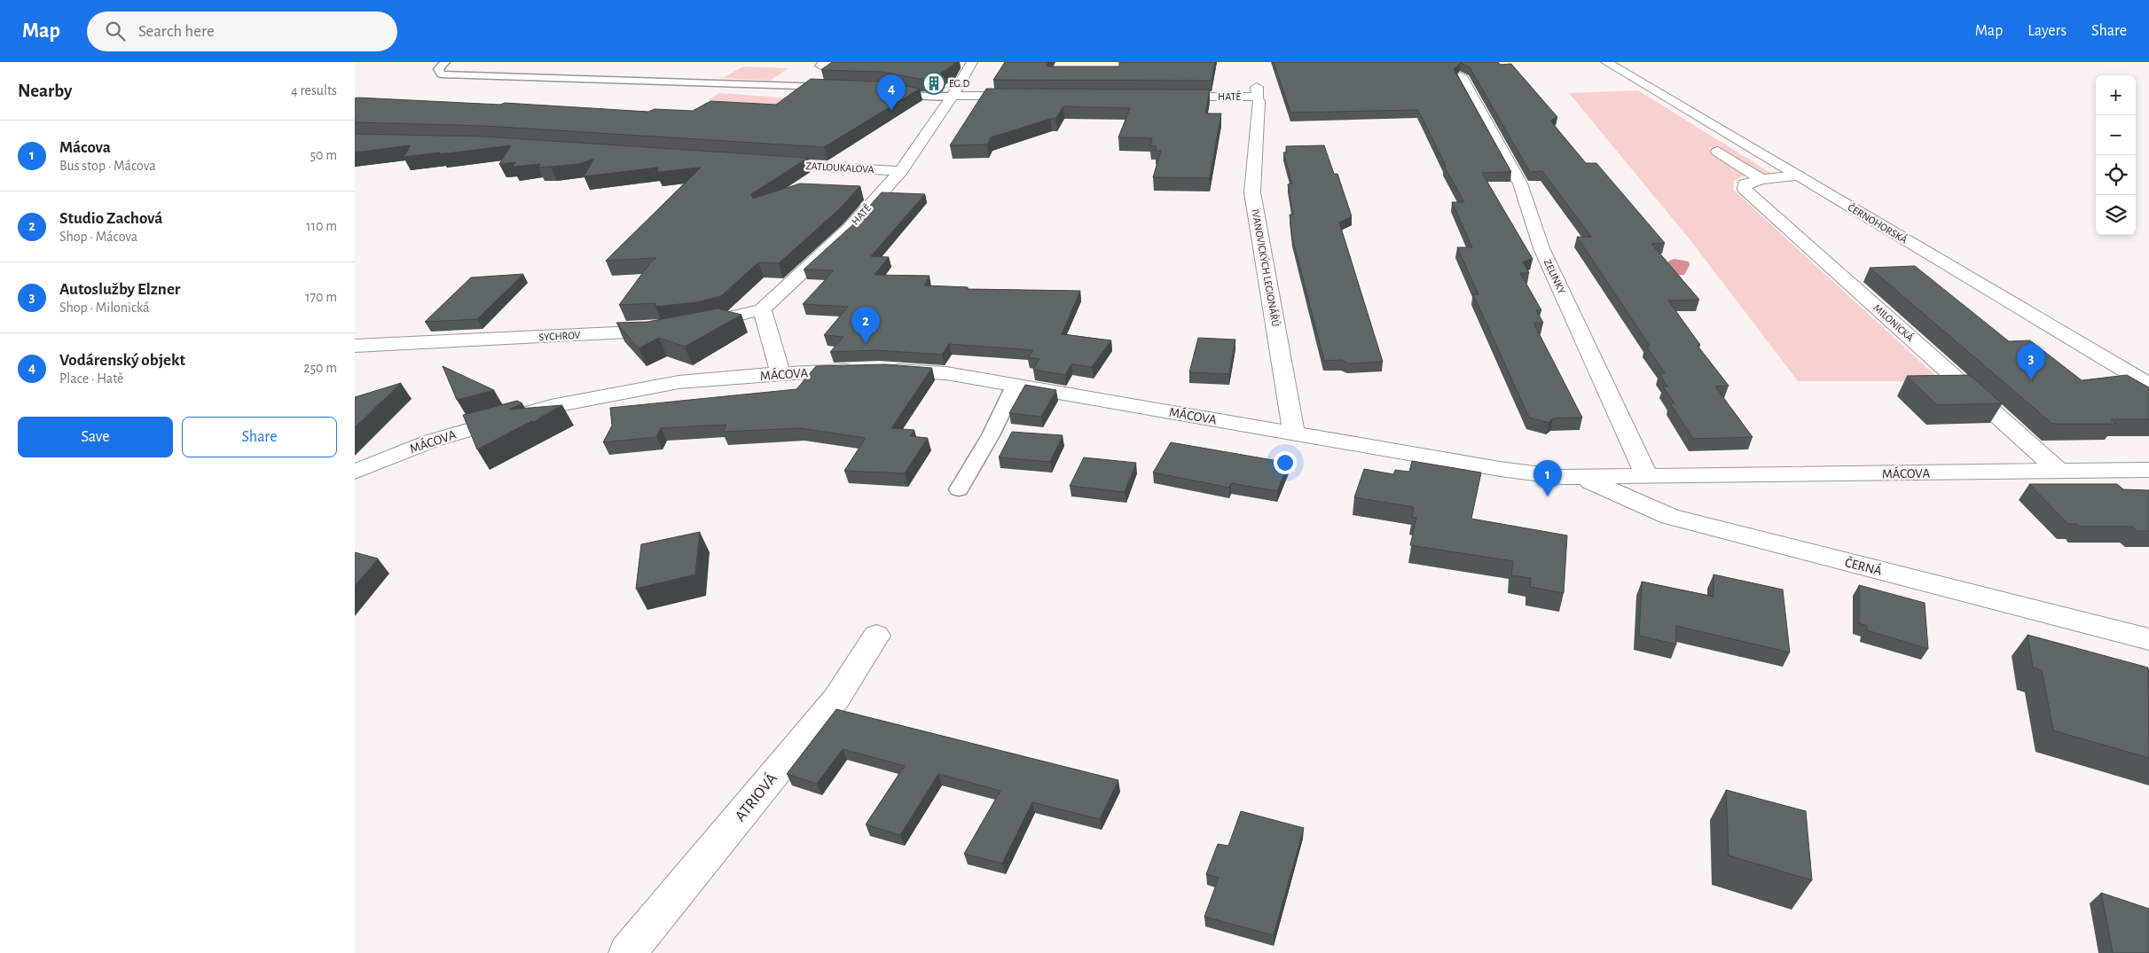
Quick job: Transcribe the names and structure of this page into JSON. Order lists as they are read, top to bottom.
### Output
{
  "streets": {
    "street": [
      "HATĚ",
      "ZATLOUKALOVA",
      "ČERNOHORSKÁ",
      "IVANOVICKÝCH LEGIONÁŘŮ",
      "ZELINKY",
      "MILONICKÁ",
      "SYCHROV",
      "MÁCOVA",
      "ČERNÁ",
      "ATRIOVÁ"
    ]
  },
  "crossings": [
    ["HATĚ", "ZATLOUKALOVA"],
    ["HATĚ", "IVANOVICKÝCH LEGIONÁŘŮ"],
    ["ČERNOHORSKÁ", "MILONICKÁ"],
    ["IVANOVICKÝCH LEGIONÁŘŮ", "MÁCOVA"],
    ["ZELINKY", "MÁCOVA"],
    ["MILONICKÁ", "MÁCOVA"],
    ["MÁCOVA", "ČERNÁ"]
  ],
  "places": {
    "building": ["EG.D"]
  },
  "page": {
    "header": "Map",
    "search": "Search here",
    "nav": ["Map", "Layers", "Share"],
    "heading": ["Nearby", "4 results"],
    "pins": [
      "4",
      "2",
      "3",
      "1"
    ],
    "map_buttons": ["+", "−"],
    "list": [
      {
        "mark": "1",
        "name": "Mácova",
        "note": "Bus stop · Mácova",
        "value": "50 m"
      },
      {
        "mark": "2",
        "name": "Studio Zachová",
        "note": "Shop · Mácova",
        "value": "110 m"
      },
      {
        "mark": "3",
        "name": "Autoslužby Elzner",
        "note": "Shop · Milonická",
        "value": "170 m"
      },
      {
        "mark": "4",
        "name": "Vodárenský objekt",
        "note": "Place · Hatě",
        "value": "250 m"
      }
    ],
    "buttons": ["Save", "Share"]
  }
}
